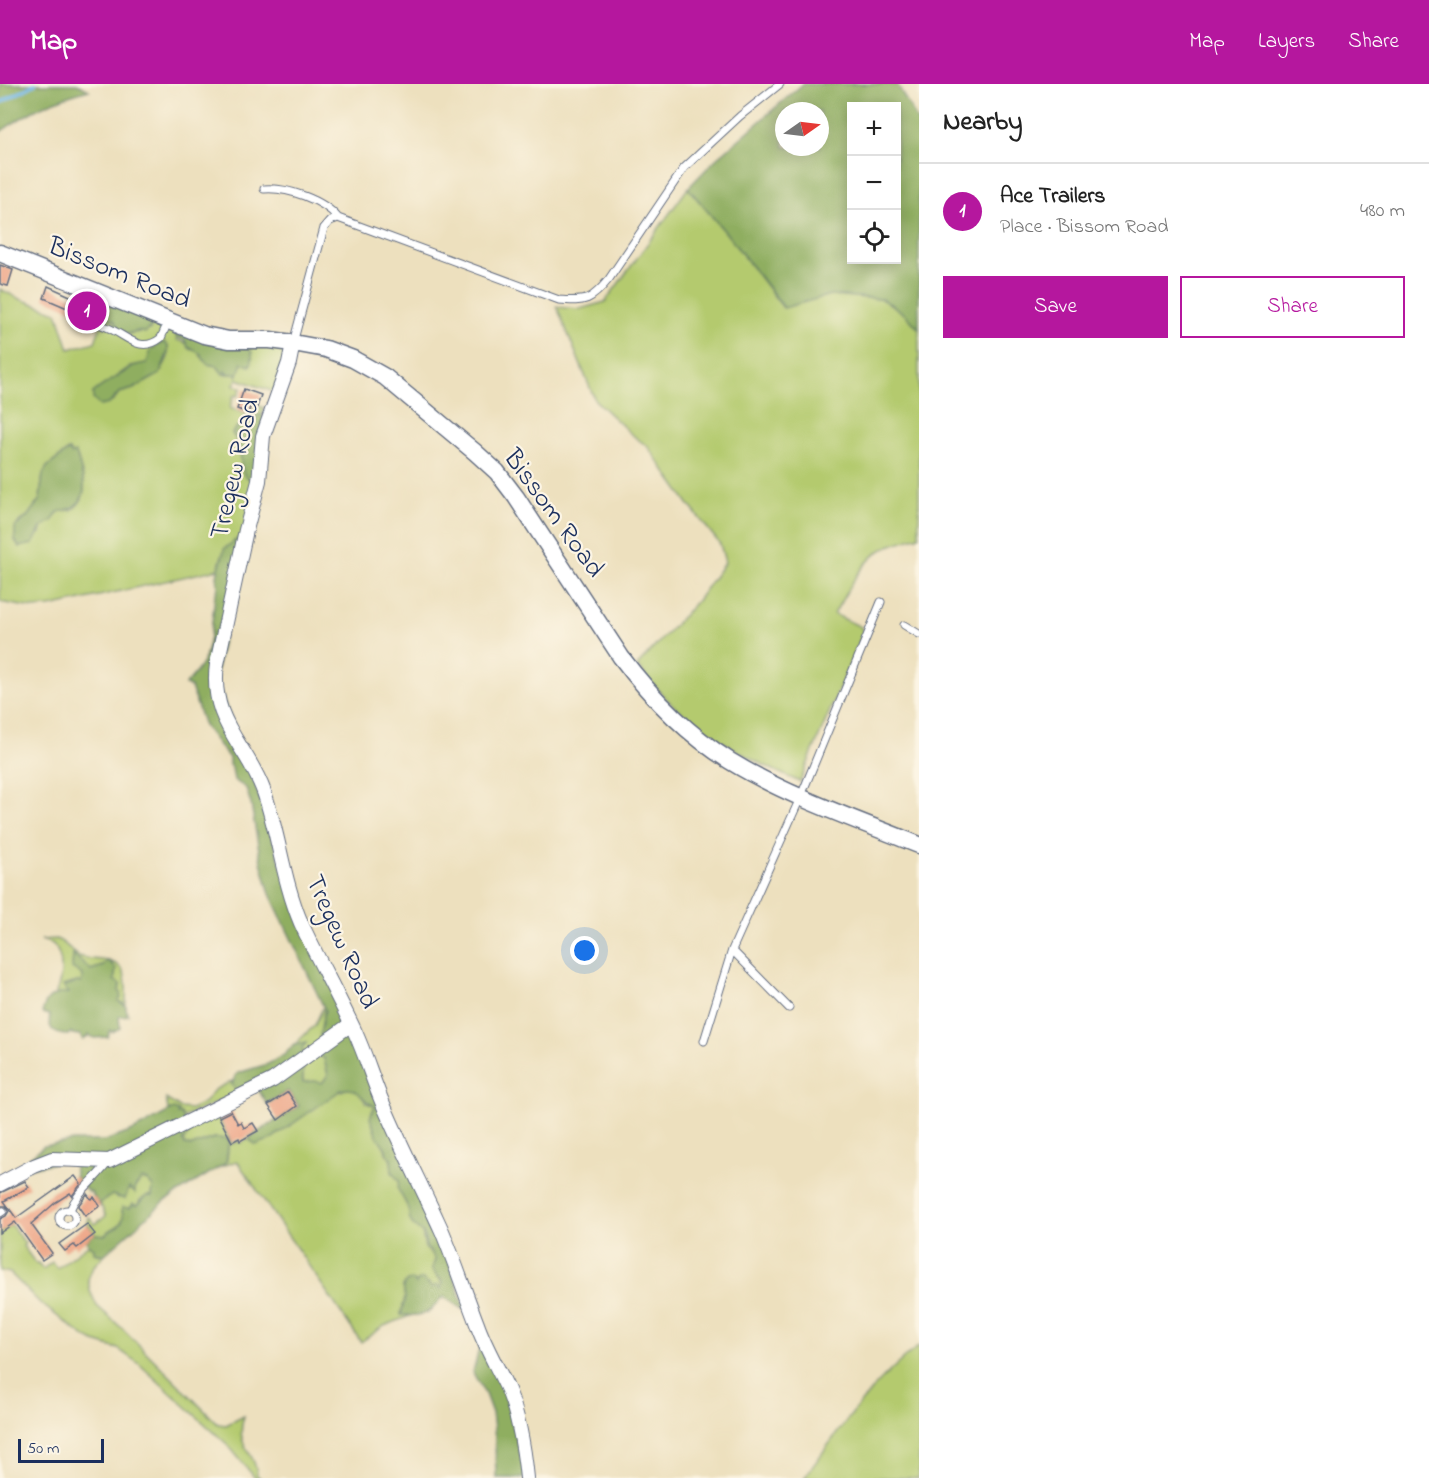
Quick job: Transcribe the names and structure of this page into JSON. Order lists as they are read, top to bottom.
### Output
{
  "streets": {
    "street": ["Bissom Road", "Tregew Road"]
  },
  "crossings": [
    ["Bissom Road", "Tregew Road"]
  ],
  "scale_bar": "50 m",
  "north": "right",
  "page": {
    "header": "Map",
    "nav": ["Map", "Layers", "Share"],
    "heading": "Nearby",
    "map_buttons": ["+", "−"],
    "list": [
      {
        "mark": "1",
        "name": "Ace Trailers",
        "note": "Place · Bissom Road",
        "value": "480 m"
      }
    ],
    "buttons": ["Save", "Share"],
    "pins": "1",
    "scale": "50 m"
  }
}
